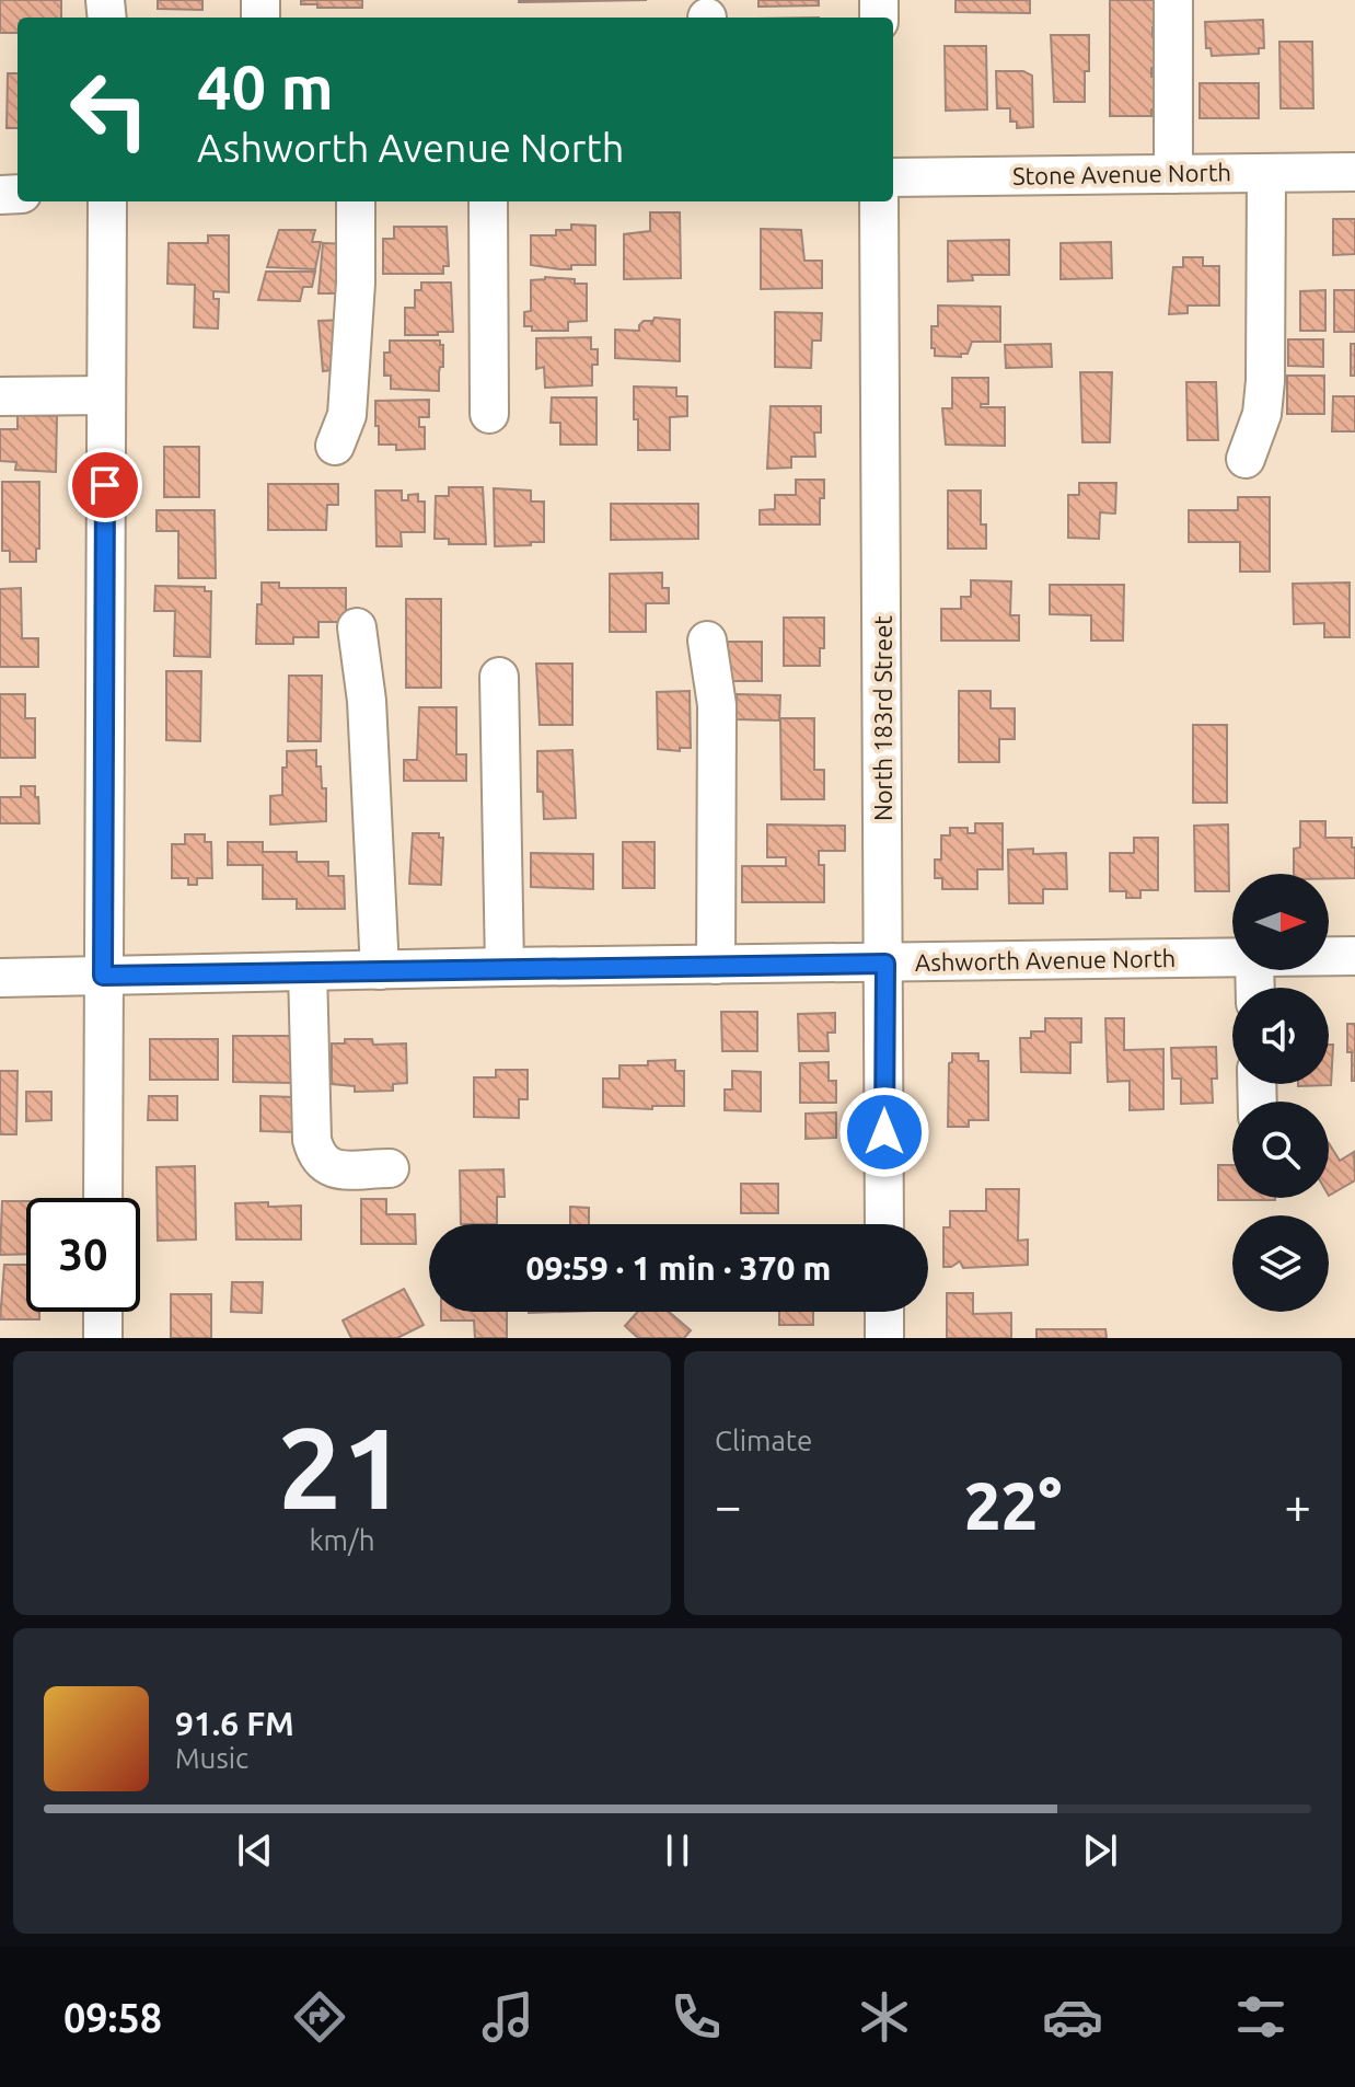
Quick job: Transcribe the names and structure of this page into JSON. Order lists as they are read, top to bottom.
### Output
{
  "streets": {
    "street": ["Stone Avenue North", "North 183rd Street", "Ashworth Avenue North"]
  },
  "crossings": [
    ["North 183rd Street", "Ashworth Avenue North"]
  ],
  "north": "right",
  "page": {
    "turn": ["40 m", "Ashworth Avenue North"],
    "limit": "30",
    "trip": "09:59 · 1 min · 370 m",
    "tile": [
      ["21", "km/h"],
      "Climate"
    ],
    "heat": ["−", "22°", "+"],
    "song": ["91.6 FM", "Music"],
    "tabs": "09:58"
  }
}
